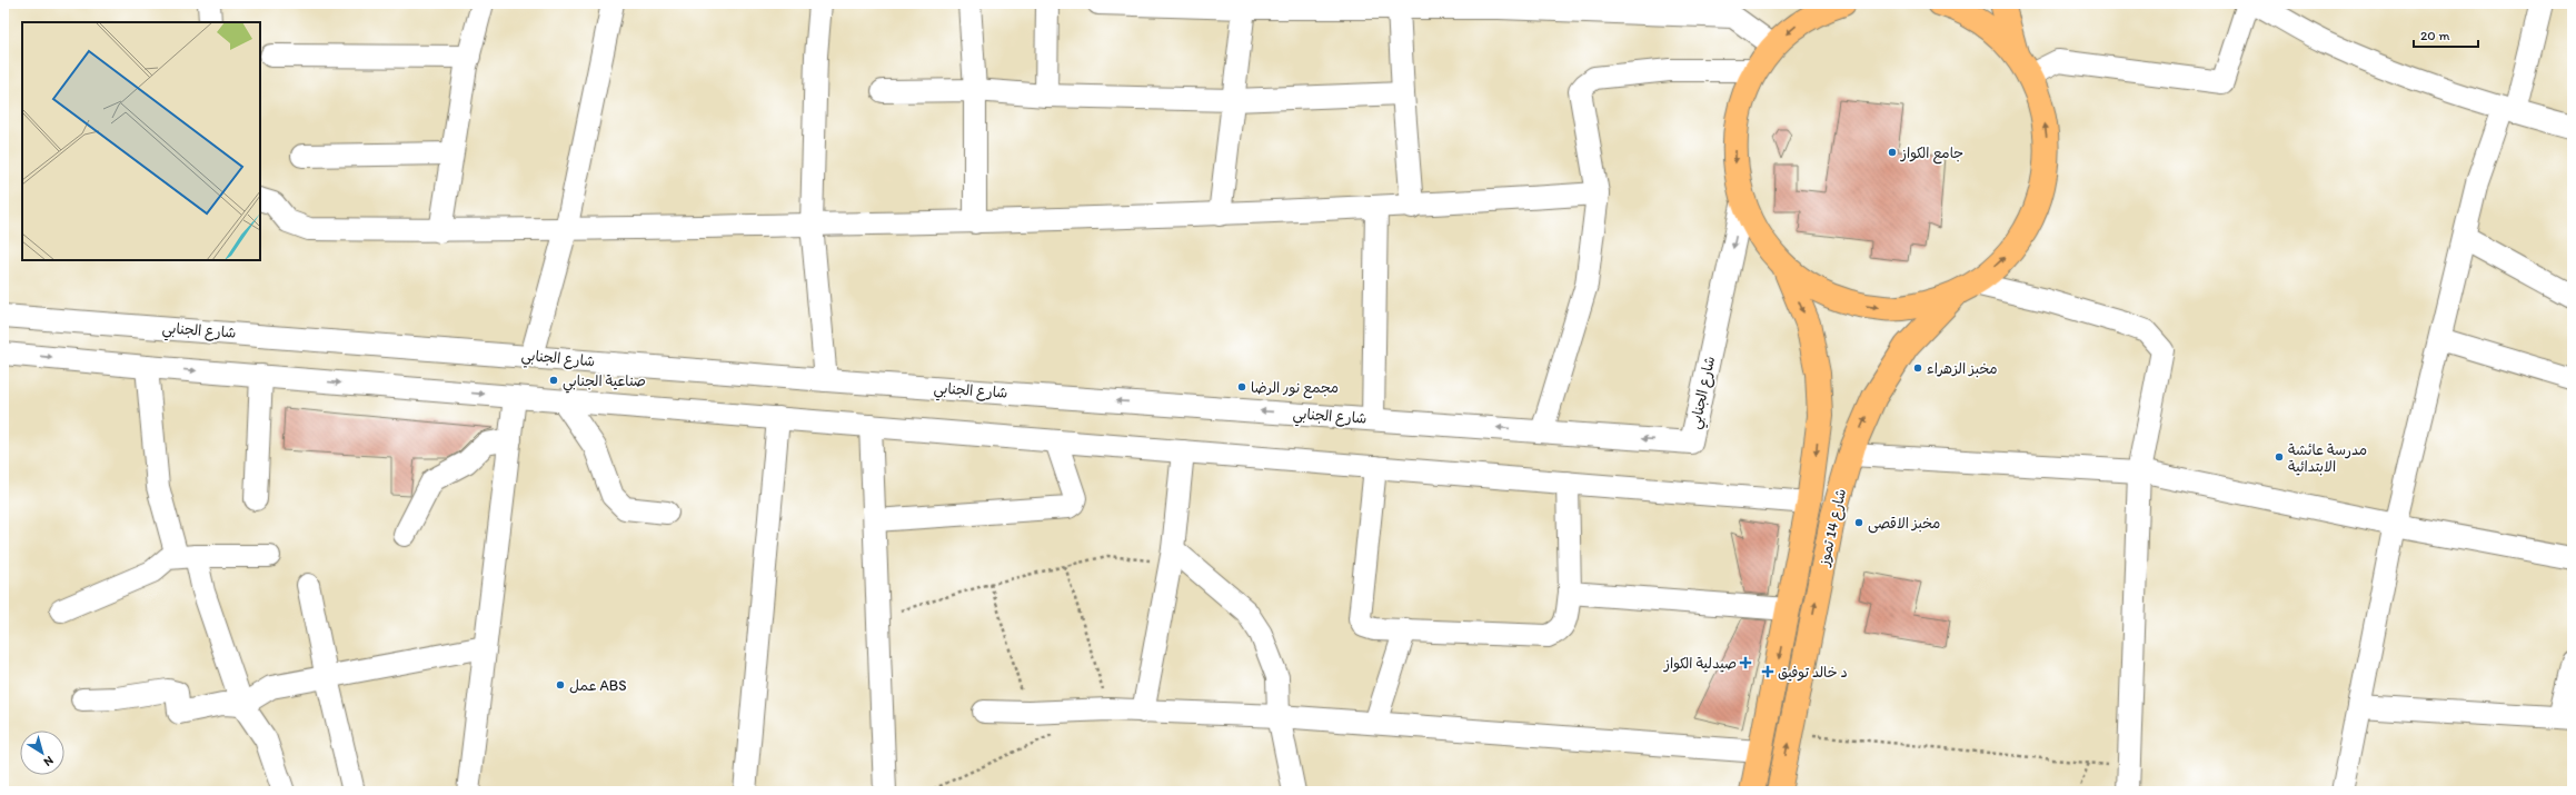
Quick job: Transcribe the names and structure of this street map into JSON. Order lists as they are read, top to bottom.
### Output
{
  "streets": {
    "main road": ["شارع 14 تموز"],
    "street": ["شارع الجنابي"]
  },
  "places": {
    "other": [
      "جامع الكواز",
      "مخبز الزهراء",
      "صناعية الجنابي",
      "مجمع نور الرضا",
      "مدرسة عائشة الابتدائية",
      "مخبز الاقصى",
      "عمل ABS"
    ],
    "health": ["صيدلية الكواز", "د خالد توفيق"]
  },
  "scale_bar": "20 m",
  "north": "bottom right"
}
